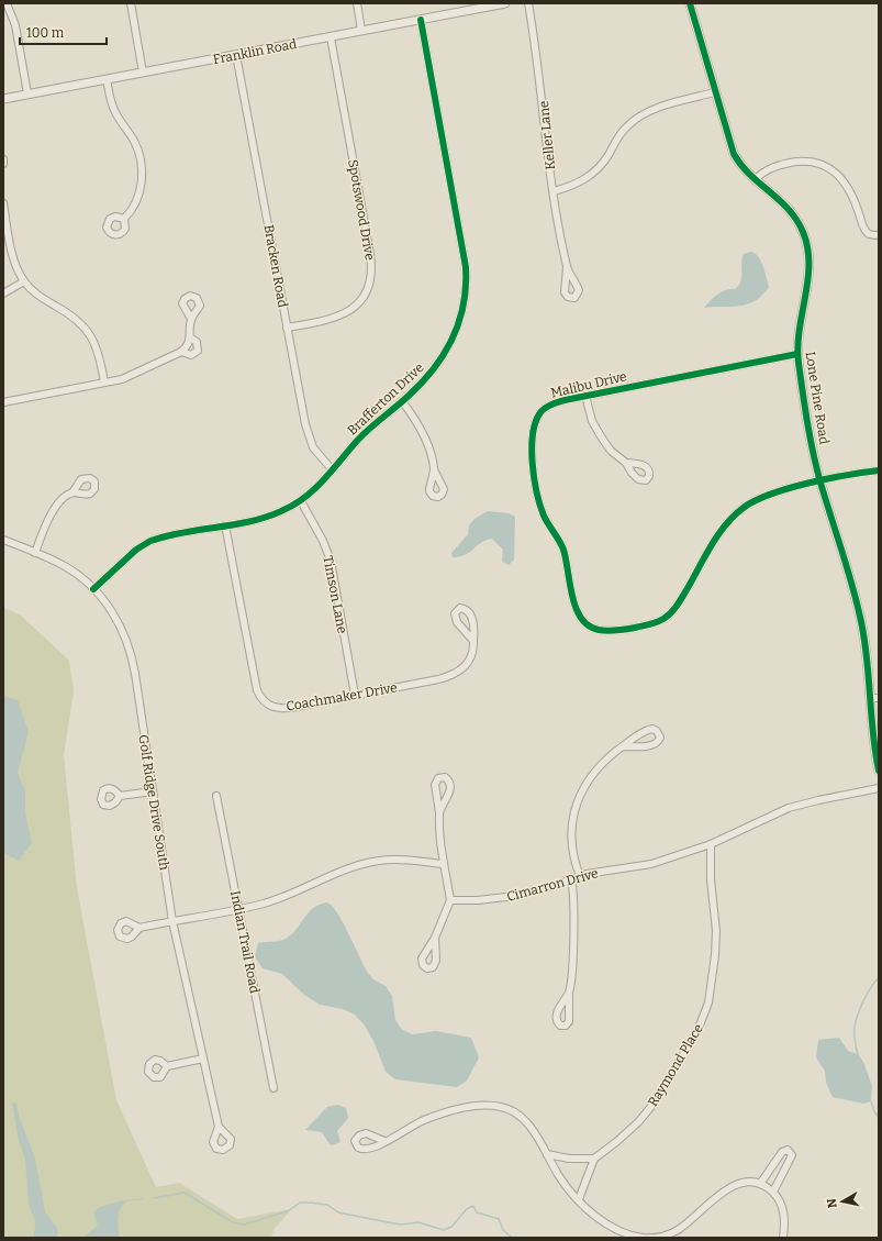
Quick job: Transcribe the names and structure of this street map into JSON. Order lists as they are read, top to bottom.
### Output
{
  "streets": {
    "street": [
      "Franklin Road",
      "Keller Lane",
      "Spotswood Drive",
      "Bracken Road",
      "Malibu Drive",
      "Lone Pine Road",
      "Brafferton Drive",
      "Timson Lane",
      "Coachmaker Drive",
      "Golf Ridge Drive South",
      "Cimarron Drive",
      "Indian Trail Road",
      "Raymond Place"
    ]
  },
  "crossings": [
    ["Franklin Road", "Spotswood Drive"],
    ["Franklin Road", "Bracken Road"],
    ["Franklin Road", "Brafferton Drive"],
    ["Spotswood Drive", "Bracken Road"],
    ["Bracken Road", "Brafferton Drive"],
    ["Malibu Drive", "Lone Pine Road"],
    ["Brafferton Drive", "Timson Lane"],
    ["Brafferton Drive", "Coachmaker Drive"],
    ["Brafferton Drive", "Golf Ridge Drive South"],
    ["Timson Lane", "Coachmaker Drive"],
    ["Cimarron Drive", "Raymond Place"]
  ],
  "scale_bar": "100 m",
  "north": "left"
}
